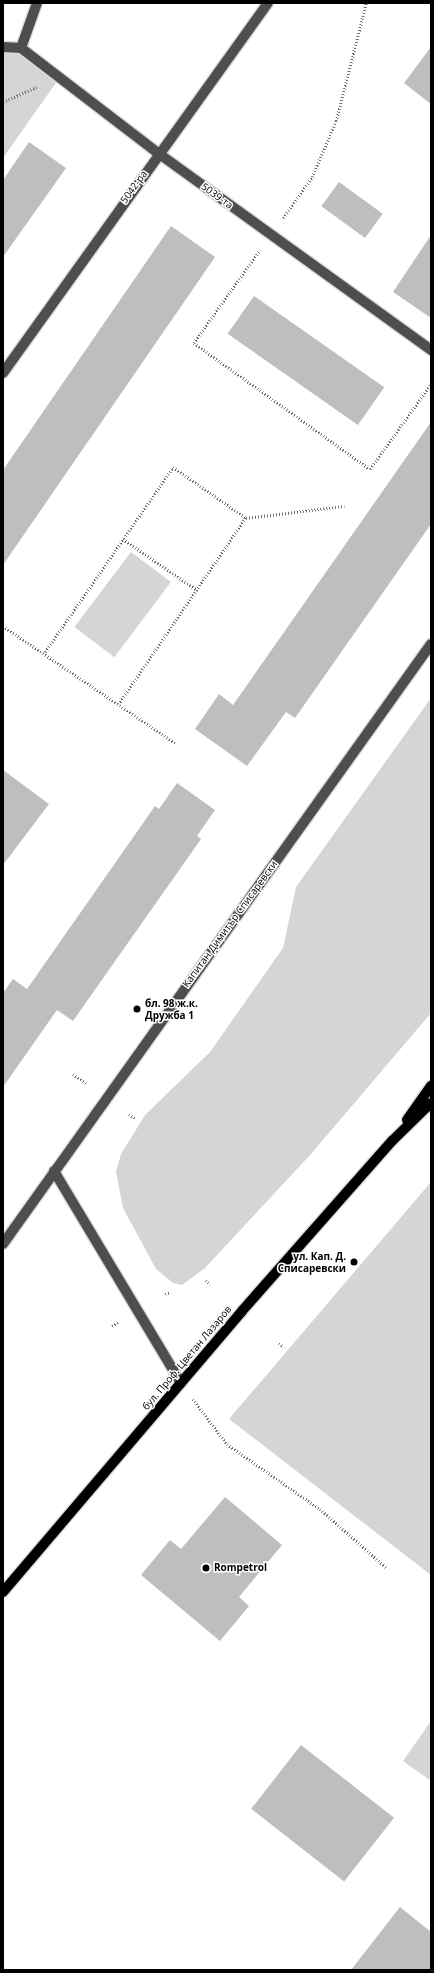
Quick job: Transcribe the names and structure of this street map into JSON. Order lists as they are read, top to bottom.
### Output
{
  "streets": {
    "main road": ["бул. Проф. Цветан Лазаров"],
    "street": ["5042-ра", "5039-та", "Капитан Димитър Списаревски"]
  },
  "crossings": [
    ["5042-ра", "5039-та"]
  ],
  "places": ["бл. 98 ж.к. Дружба 1", "ул. Кап. Д. Списаревски", "Rompetrol"]
}
